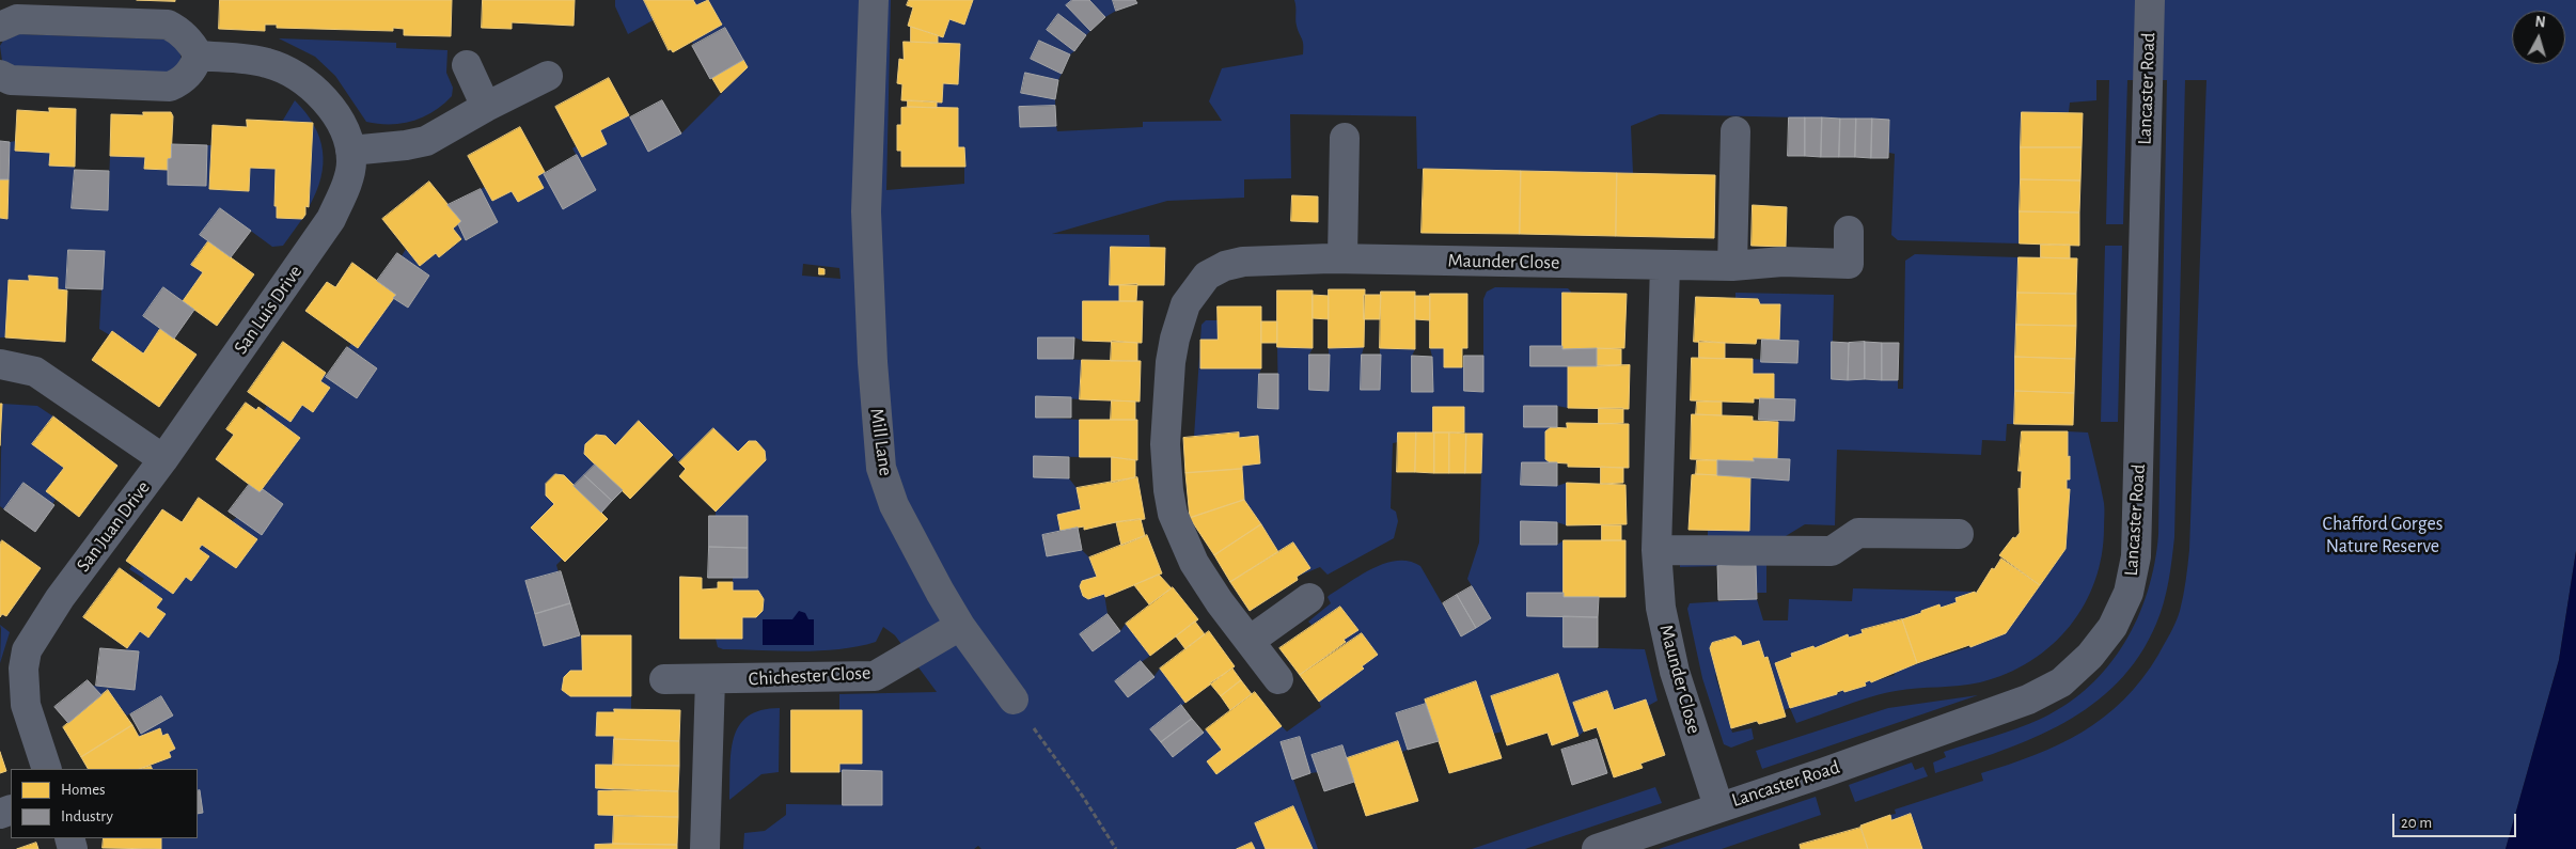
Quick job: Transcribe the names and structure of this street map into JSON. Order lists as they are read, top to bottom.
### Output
{
  "streets": {
    "street": [
      "Lancaster Road",
      "Maunder Close",
      "San Luis Drive",
      "Mill Lane",
      "San Juan Drive",
      "Chichester Close"
    ]
  },
  "crossings": [
    ["Lancaster Road", "Maunder Close"],
    ["San Luis Drive", "San Juan Drive"],
    ["Mill Lane", "Chichester Close"]
  ],
  "parks": ["Chafford Gorges Nature Reserve"],
  "legend": ["Homes", "Industry"],
  "scale_bar": "20 m",
  "north": "top"
}
